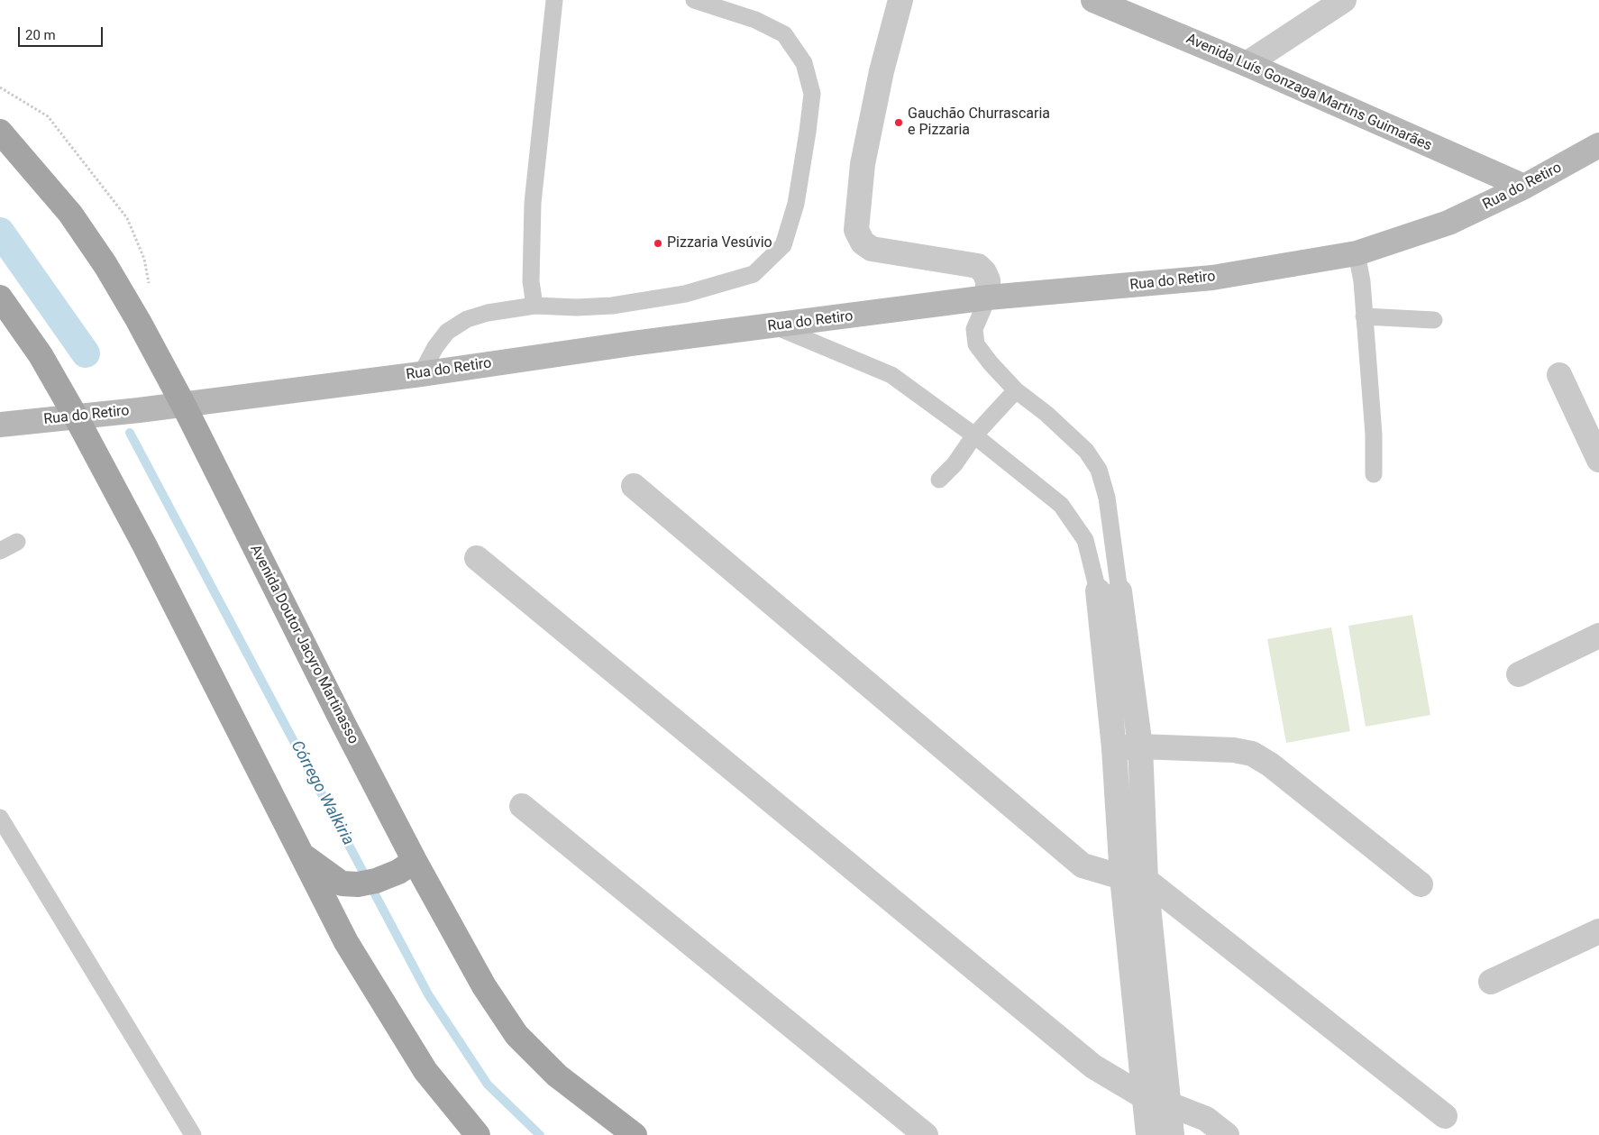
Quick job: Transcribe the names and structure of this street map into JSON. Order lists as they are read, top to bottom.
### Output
{
  "streets": {
    "main road": ["Avenida Luís Gonzaga Martins Guimarães", "Rua do Retiro", "Avenida Doutor Jacyro Martinasso"]
  },
  "crossings": [
    ["Avenida Luís Gonzaga Martins Guimarães", "Rua do Retiro"],
    ["Rua do Retiro", "Avenida Doutor Jacyro Martinasso"]
  ],
  "water": ["Córrego Walkiria"],
  "places": ["Gauchão Churrascaria e Pizzaria", "Pizzaria Vesúvio"],
  "scale_bar": "20 m"
}
